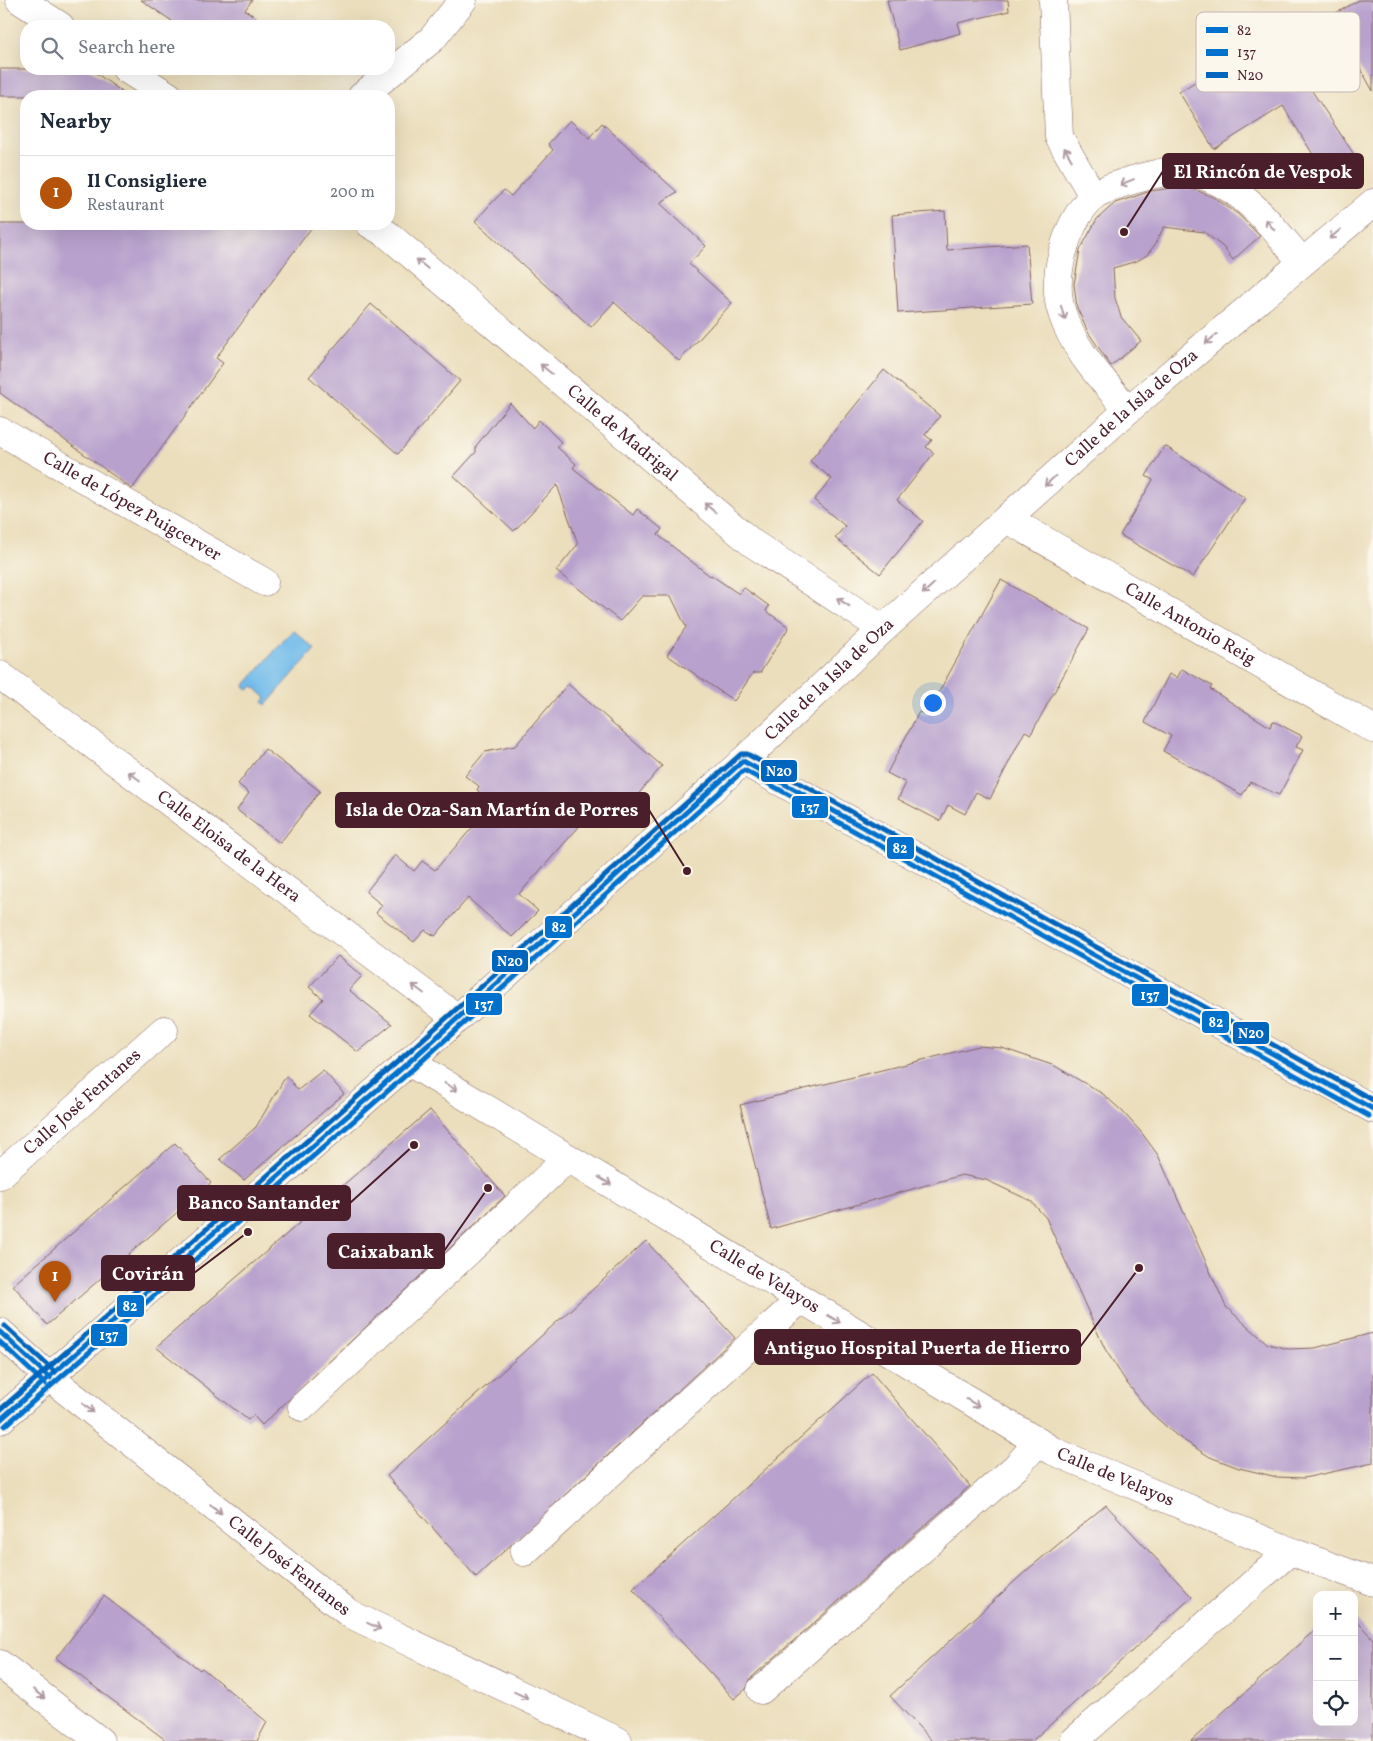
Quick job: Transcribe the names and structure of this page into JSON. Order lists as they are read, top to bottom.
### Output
{
  "streets": {
    "street": [
      "Calle de la Isla de Oza",
      "Calle de Madrigal",
      "Calle de López Puigcerver",
      "Calle Antonio Reig",
      "Calle Eloisa de la Hera",
      "Calle José Fentanes",
      "Calle de Velayos"
    ]
  },
  "crossings": [
    ["Calle de la Isla de Oza", "Calle de Madrigal"],
    ["Calle de la Isla de Oza", "Calle Antonio Reig"],
    ["Calle de la Isla de Oza", "Calle Eloisa de la Hera"],
    ["Calle de la Isla de Oza", "Calle José Fentanes"],
    ["Calle de la Isla de Oza", "Calle de Velayos"]
  ],
  "one_way": [
    "Calle de la Isla de Oza",
    "Calle de Madrigal",
    "Calle Eloisa de la Hera",
    "Calle José Fentanes",
    "Calle de Velayos"
  ],
  "places": [
    "El Rincón de Vespok",
    "Isla de Oza-San Martín de Porres",
    "Banco Santander",
    "Caixabank",
    "Covirán",
    "Antiguo Hospital Puerta de Hierro"
  ],
  "lines": ["transit line N20", "transit line 82", "transit line 137"],
  "legend": ["82", "137", "N20"],
  "page": {
    "search": "Search here",
    "heading": "Nearby",
    "list": [
      {
        "mark": "1",
        "name": "Il Consigliere",
        "note": "Restaurant",
        "value": "200 m"
      }
    ],
    "pins": "1",
    "map_buttons": ["+", "−"]
  }
}
